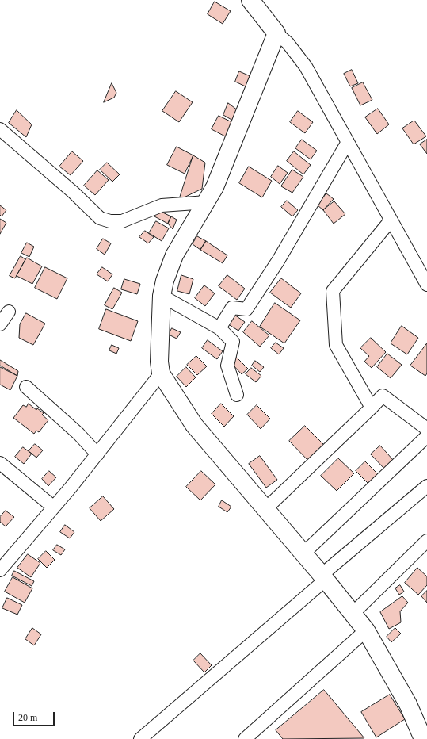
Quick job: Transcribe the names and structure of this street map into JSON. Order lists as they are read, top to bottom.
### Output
{
  "scale_bar": "20 m"
}
